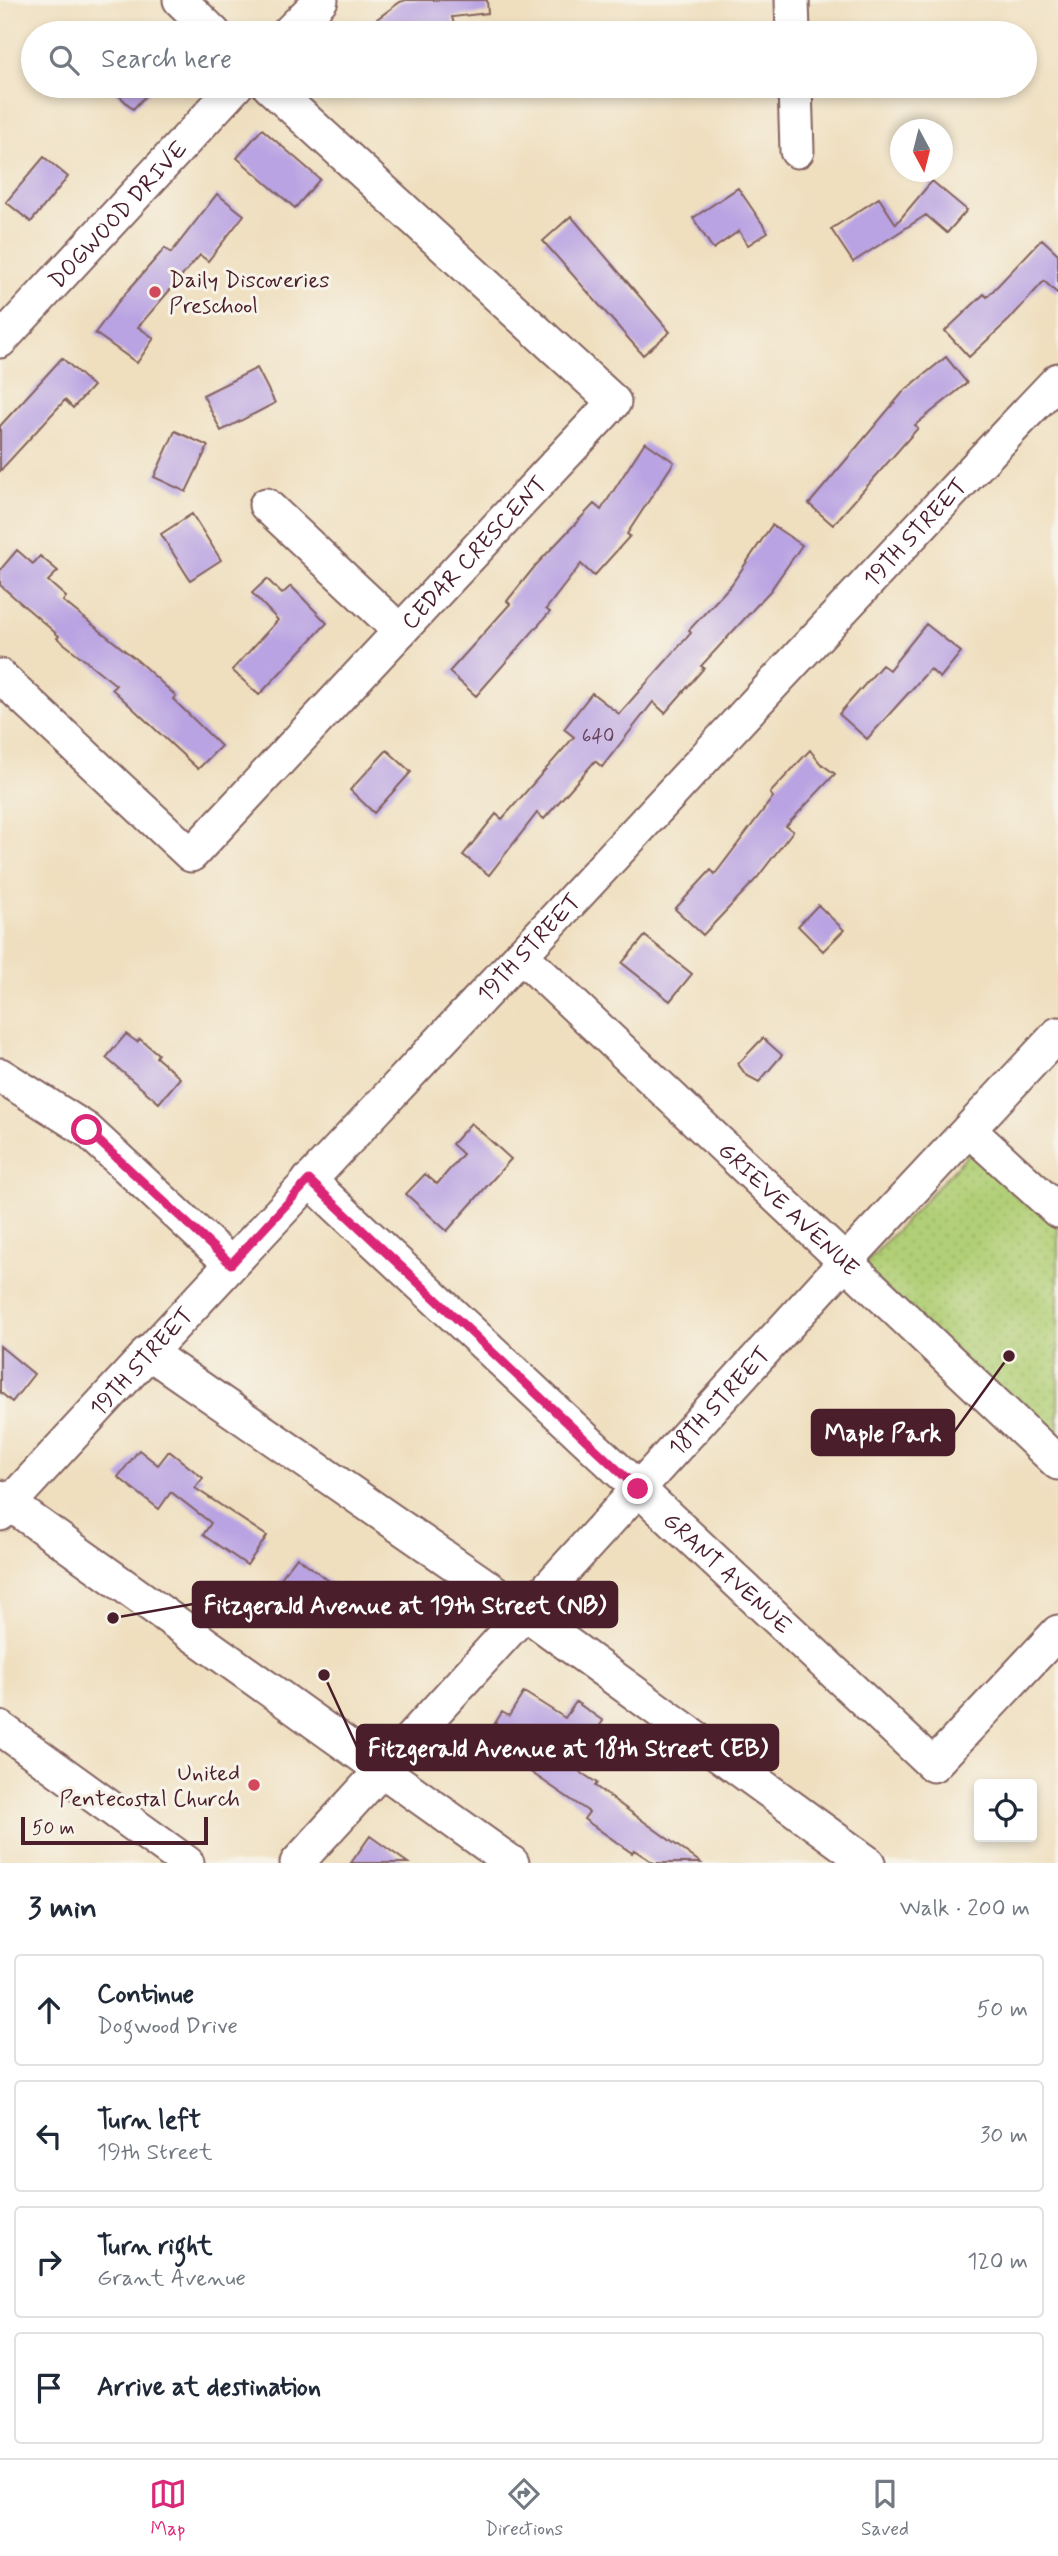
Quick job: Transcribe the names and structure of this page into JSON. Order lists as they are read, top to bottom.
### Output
{
  "streets": {
    "street": [
      "DOGWOOD DRIVE",
      "19TH STREET",
      "CEDAR CRESCENT",
      "GRIEVE AVENUE",
      "18TH STREET",
      "GRANT AVENUE"
    ]
  },
  "crossings": [
    ["19TH STREET", "GRIEVE AVENUE"],
    ["19TH STREET", "GRANT AVENUE"],
    ["GRIEVE AVENUE", "18TH STREET"],
    ["18TH STREET", "GRANT AVENUE"]
  ],
  "places": [
    "Daily Discoveries Preschool",
    "Maple Park",
    "Fitzgerald Avenue at 19th Street (NB)",
    "Fitzgerald Avenue at 18th Street (EB)",
    "United Pentecostal Church"
  ],
  "house_numbers": ["640"],
  "scale_bar": "50 m",
  "north": "bottom",
  "page": {
    "search": "Search here",
    "scale": "50 m",
    "heading": ["3 min", "Walk · 200 m"],
    "list": [
      ["Continue", "Dogwood Drive", "50 m"],
      ["Turn left", "19th Street", "30 m"],
      ["Turn right", "Grant Avenue", "120 m"],
      "Arrive at destination"
    ],
    "nav": ["Map", "Directions", "Saved"]
  }
}
